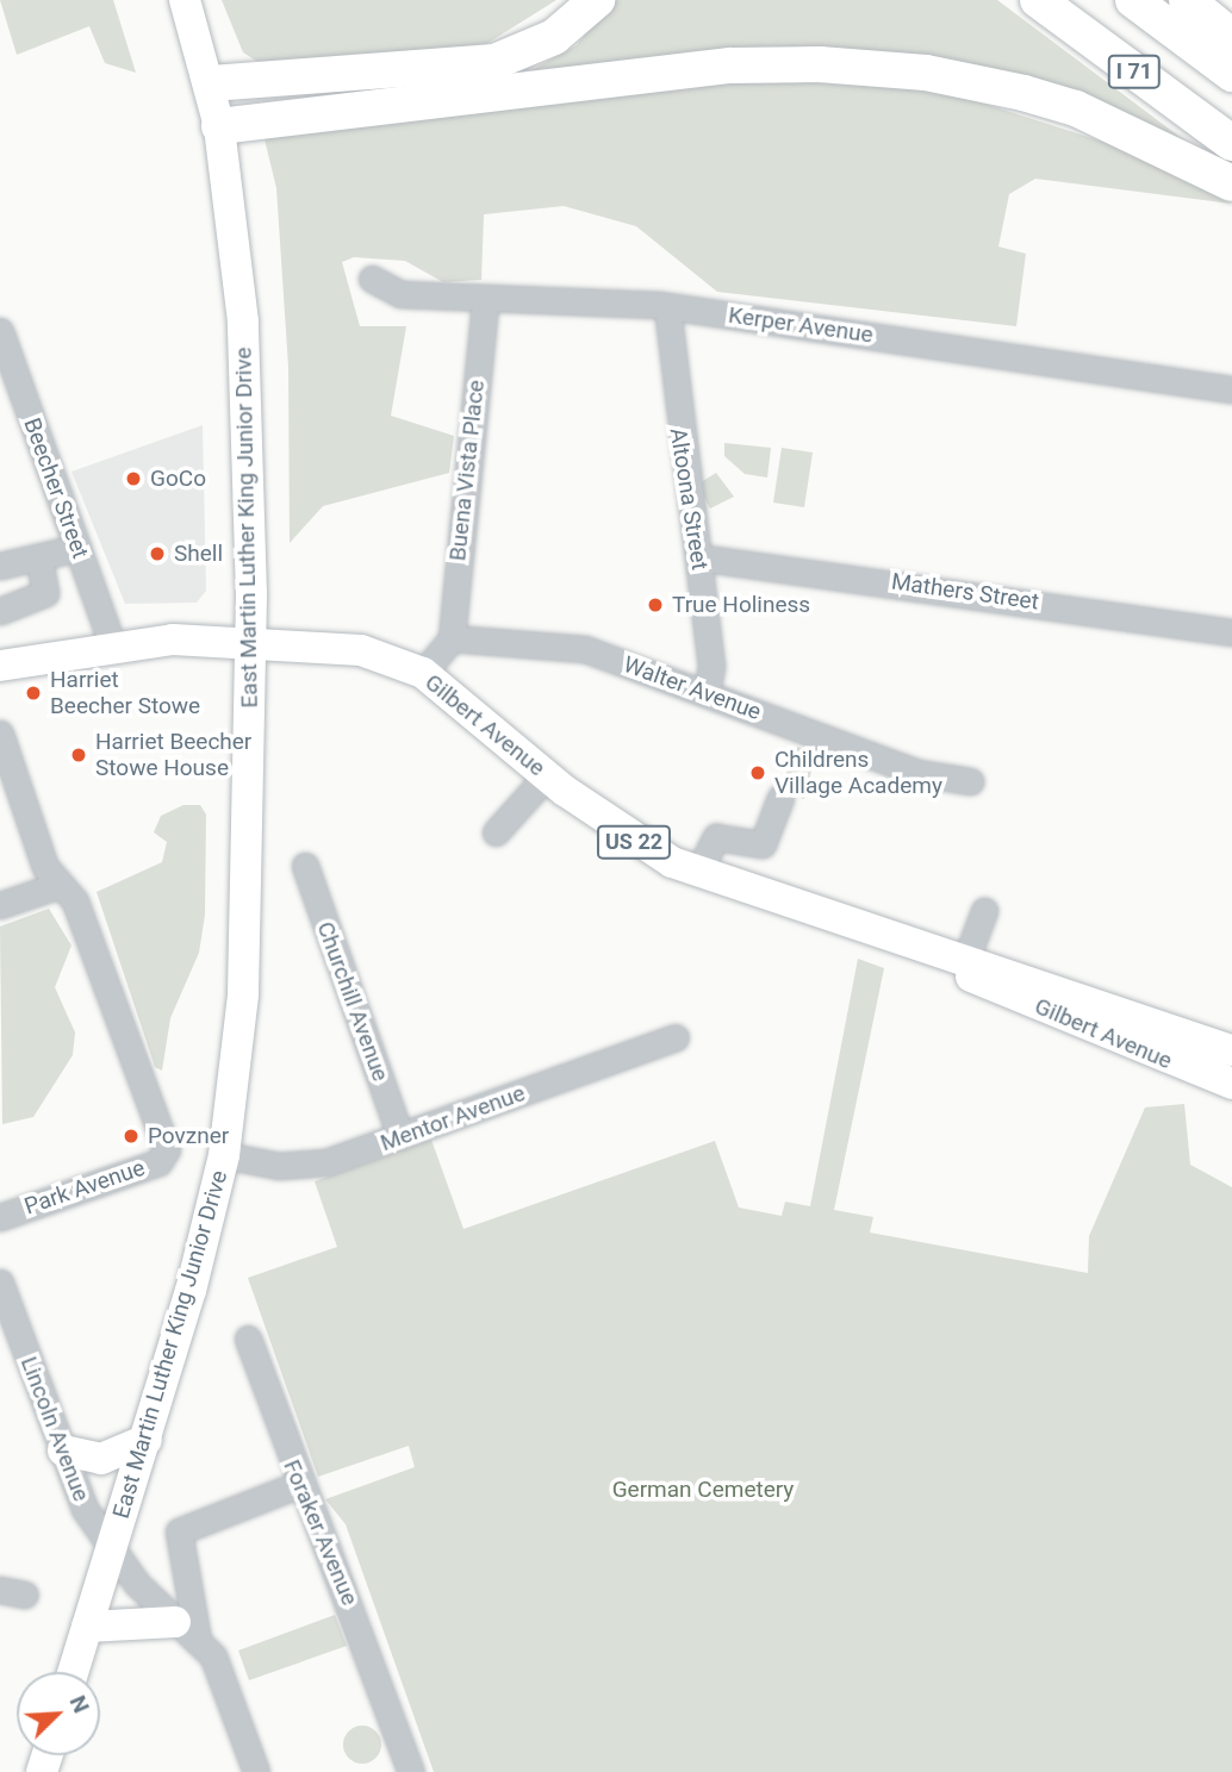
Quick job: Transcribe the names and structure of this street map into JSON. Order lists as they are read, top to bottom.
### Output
{
  "streets": {
    "highway": ["I 71"],
    "main road": ["East Martin Luther King Junior Drive", "Gilbert Avenue", "US 22"],
    "street": [
      "Kerper Avenue",
      "Buena Vista Place",
      "Beecher Street",
      "Altoona Street",
      "Mathers Street",
      "Walter Avenue",
      "Churchill Avenue",
      "Mentor Avenue",
      "Park Avenue",
      "Lincoln Avenue",
      "Foraker Avenue"
    ]
  },
  "crossings": [
    ["Kerper Avenue", "Buena Vista Place"],
    ["Kerper Avenue", "Altoona Street"],
    ["Buena Vista Place", "Walter Avenue"],
    ["Beecher Street", "Gilbert Avenue"],
    ["Altoona Street", "Mathers Street"],
    ["Altoona Street", "Walter Avenue"],
    ["East Martin Luther King Junior Drive", "Gilbert Avenue"],
    ["East Martin Luther King Junior Drive", "Mentor Avenue"],
    ["East Martin Luther King Junior Drive", "Lincoln Avenue"],
    ["Churchill Avenue", "Mentor Avenue"]
  ],
  "parks": ["German Cemetery"],
  "places": [
    "GoCo",
    "Shell",
    "True Holiness",
    "Harriet Beecher Stowe",
    "Harriet Beecher Stowe House",
    "Childrens Village Academy",
    "Povzner"
  ],
  "north": "top right"
}
